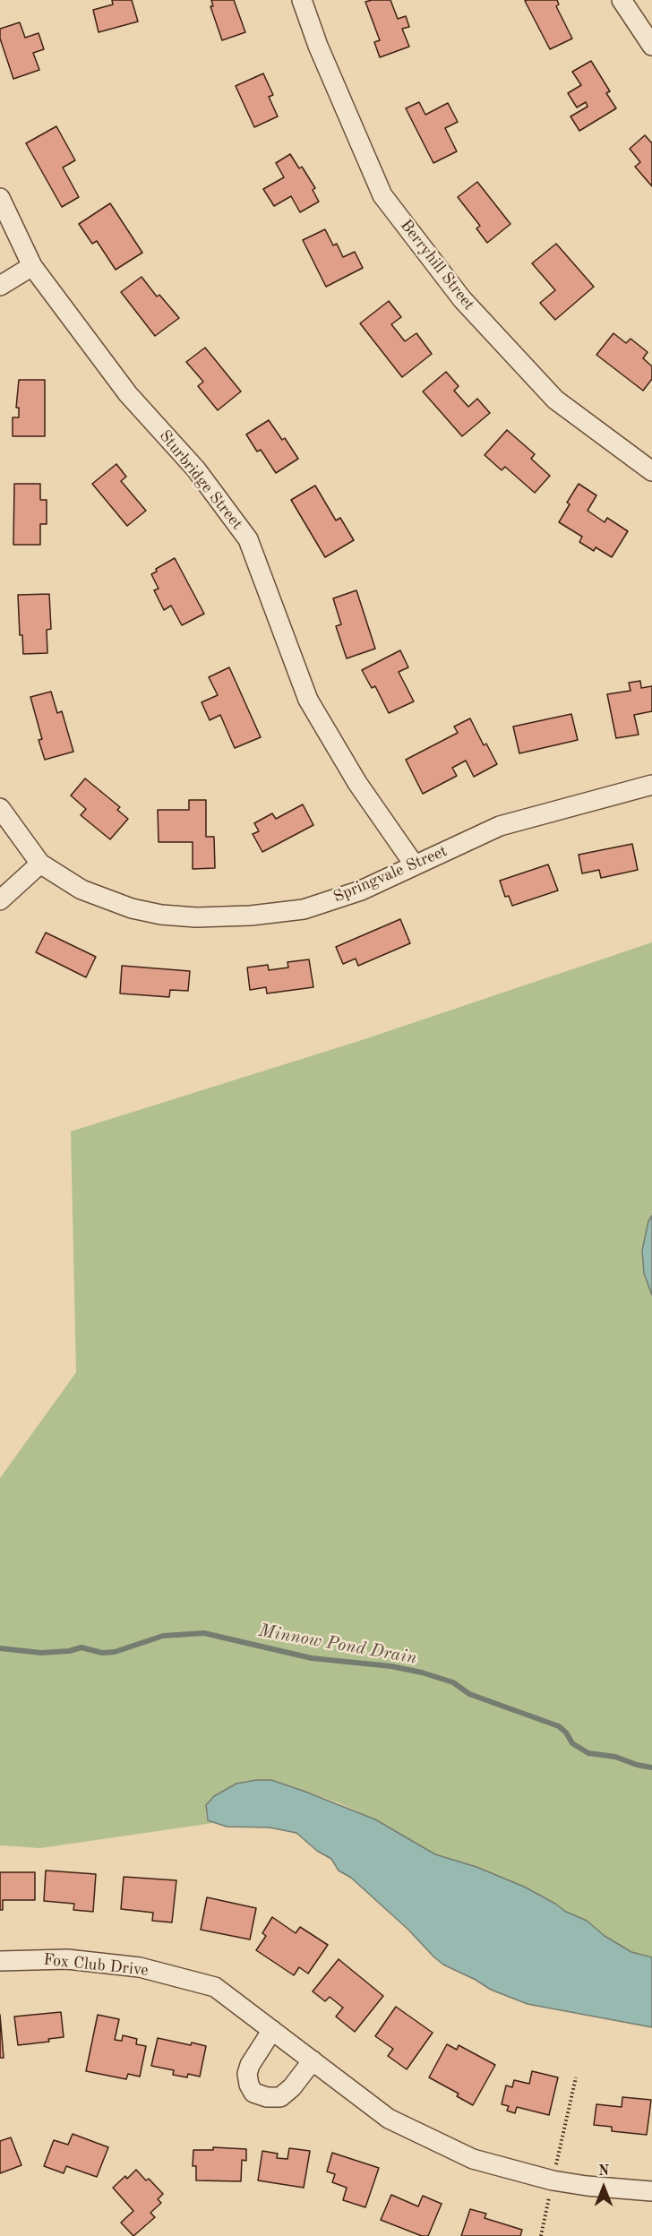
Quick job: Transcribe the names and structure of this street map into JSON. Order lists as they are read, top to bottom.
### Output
{
  "streets": {
    "street": [
      "Berryhill Street",
      "Sturbridge Street",
      "Springvale Street",
      "Fox Club Drive"
    ]
  },
  "crossings": [
    ["Sturbridge Street", "Springvale Street"]
  ],
  "water": ["Minnow Pond Drain"],
  "north": "top"
}
